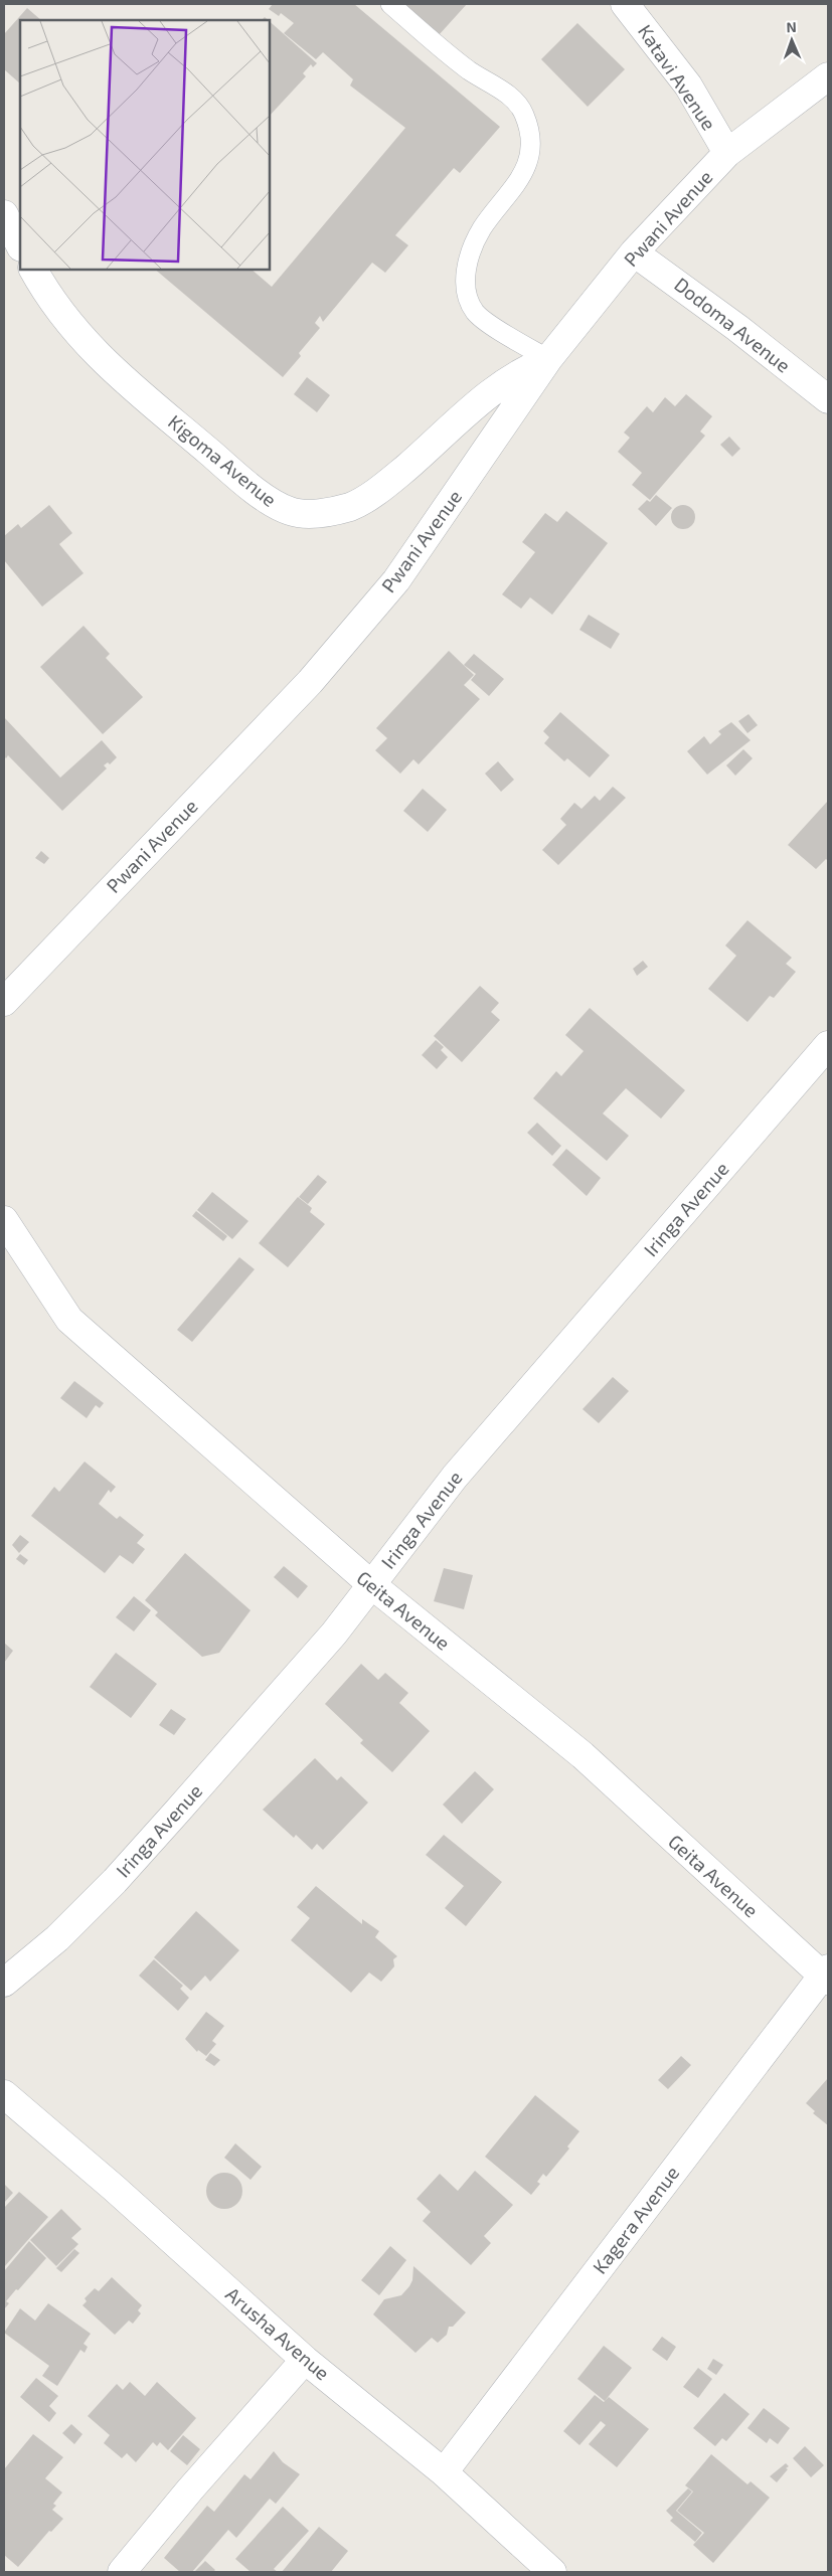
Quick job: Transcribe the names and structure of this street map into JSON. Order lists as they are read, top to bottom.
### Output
{
  "streets": {
    "street": [
      "Katavi Avenue",
      "Pwani Avenue",
      "Dodoma Avenue",
      "Kigoma Avenue",
      "Iringa Avenue",
      "Geita Avenue",
      "Kagera Avenue",
      "Arusha Avenue"
    ]
  },
  "crossings": [
    ["Katavi Avenue", "Pwani Avenue"],
    ["Pwani Avenue", "Dodoma Avenue"],
    ["Pwani Avenue", "Kigoma Avenue"],
    ["Iringa Avenue", "Geita Avenue"],
    ["Geita Avenue", "Kagera Avenue"],
    ["Kagera Avenue", "Arusha Avenue"]
  ],
  "north": "top"
}
